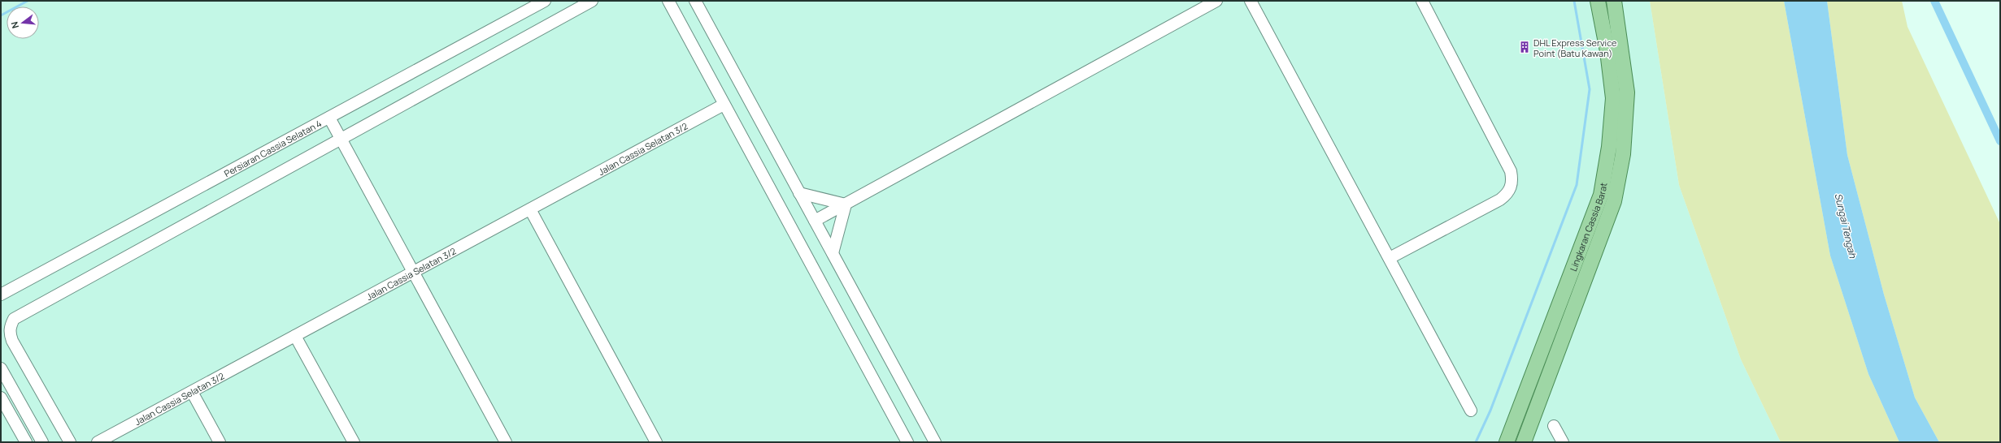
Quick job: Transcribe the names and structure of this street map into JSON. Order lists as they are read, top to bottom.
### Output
{
  "streets": {
    "main road": ["Lingkaran Cassia Barat"],
    "street": ["Persiaran Cassia Selatan 4", "Jalan Cassia Selatan 3/2"]
  },
  "water": ["Sungai Tengah"],
  "places": {
    "building": ["DHL Express Service Point (Batu Kawan)"]
  },
  "north": "left"
}
